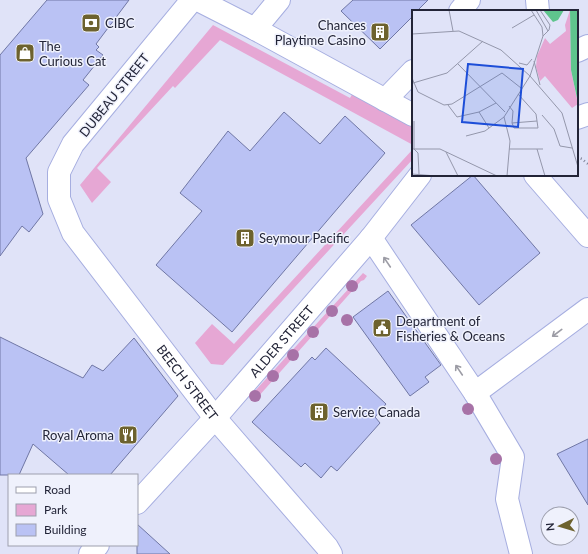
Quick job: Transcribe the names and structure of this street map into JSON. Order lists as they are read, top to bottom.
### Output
{
  "streets": {
    "street": ["DUBEAU STREET", "ALDER STREET", "BEECH STREET"]
  },
  "crossings": [
    ["DUBEAU STREET", "BEECH STREET"],
    ["ALDER STREET", "BEECH STREET"]
  ],
  "places": {
    "bank": ["CIBC"],
    "building": ["Chances Playtime Casino", "Seymour Pacific", "Service Canada"],
    "shop": ["The Curious Cat"],
    "public building": ["Department of Fisheries & Oceans"],
    "restaurant": ["Royal Aroma"]
  },
  "legend": ["Road", "Park", "Building"],
  "north": "left"
}
